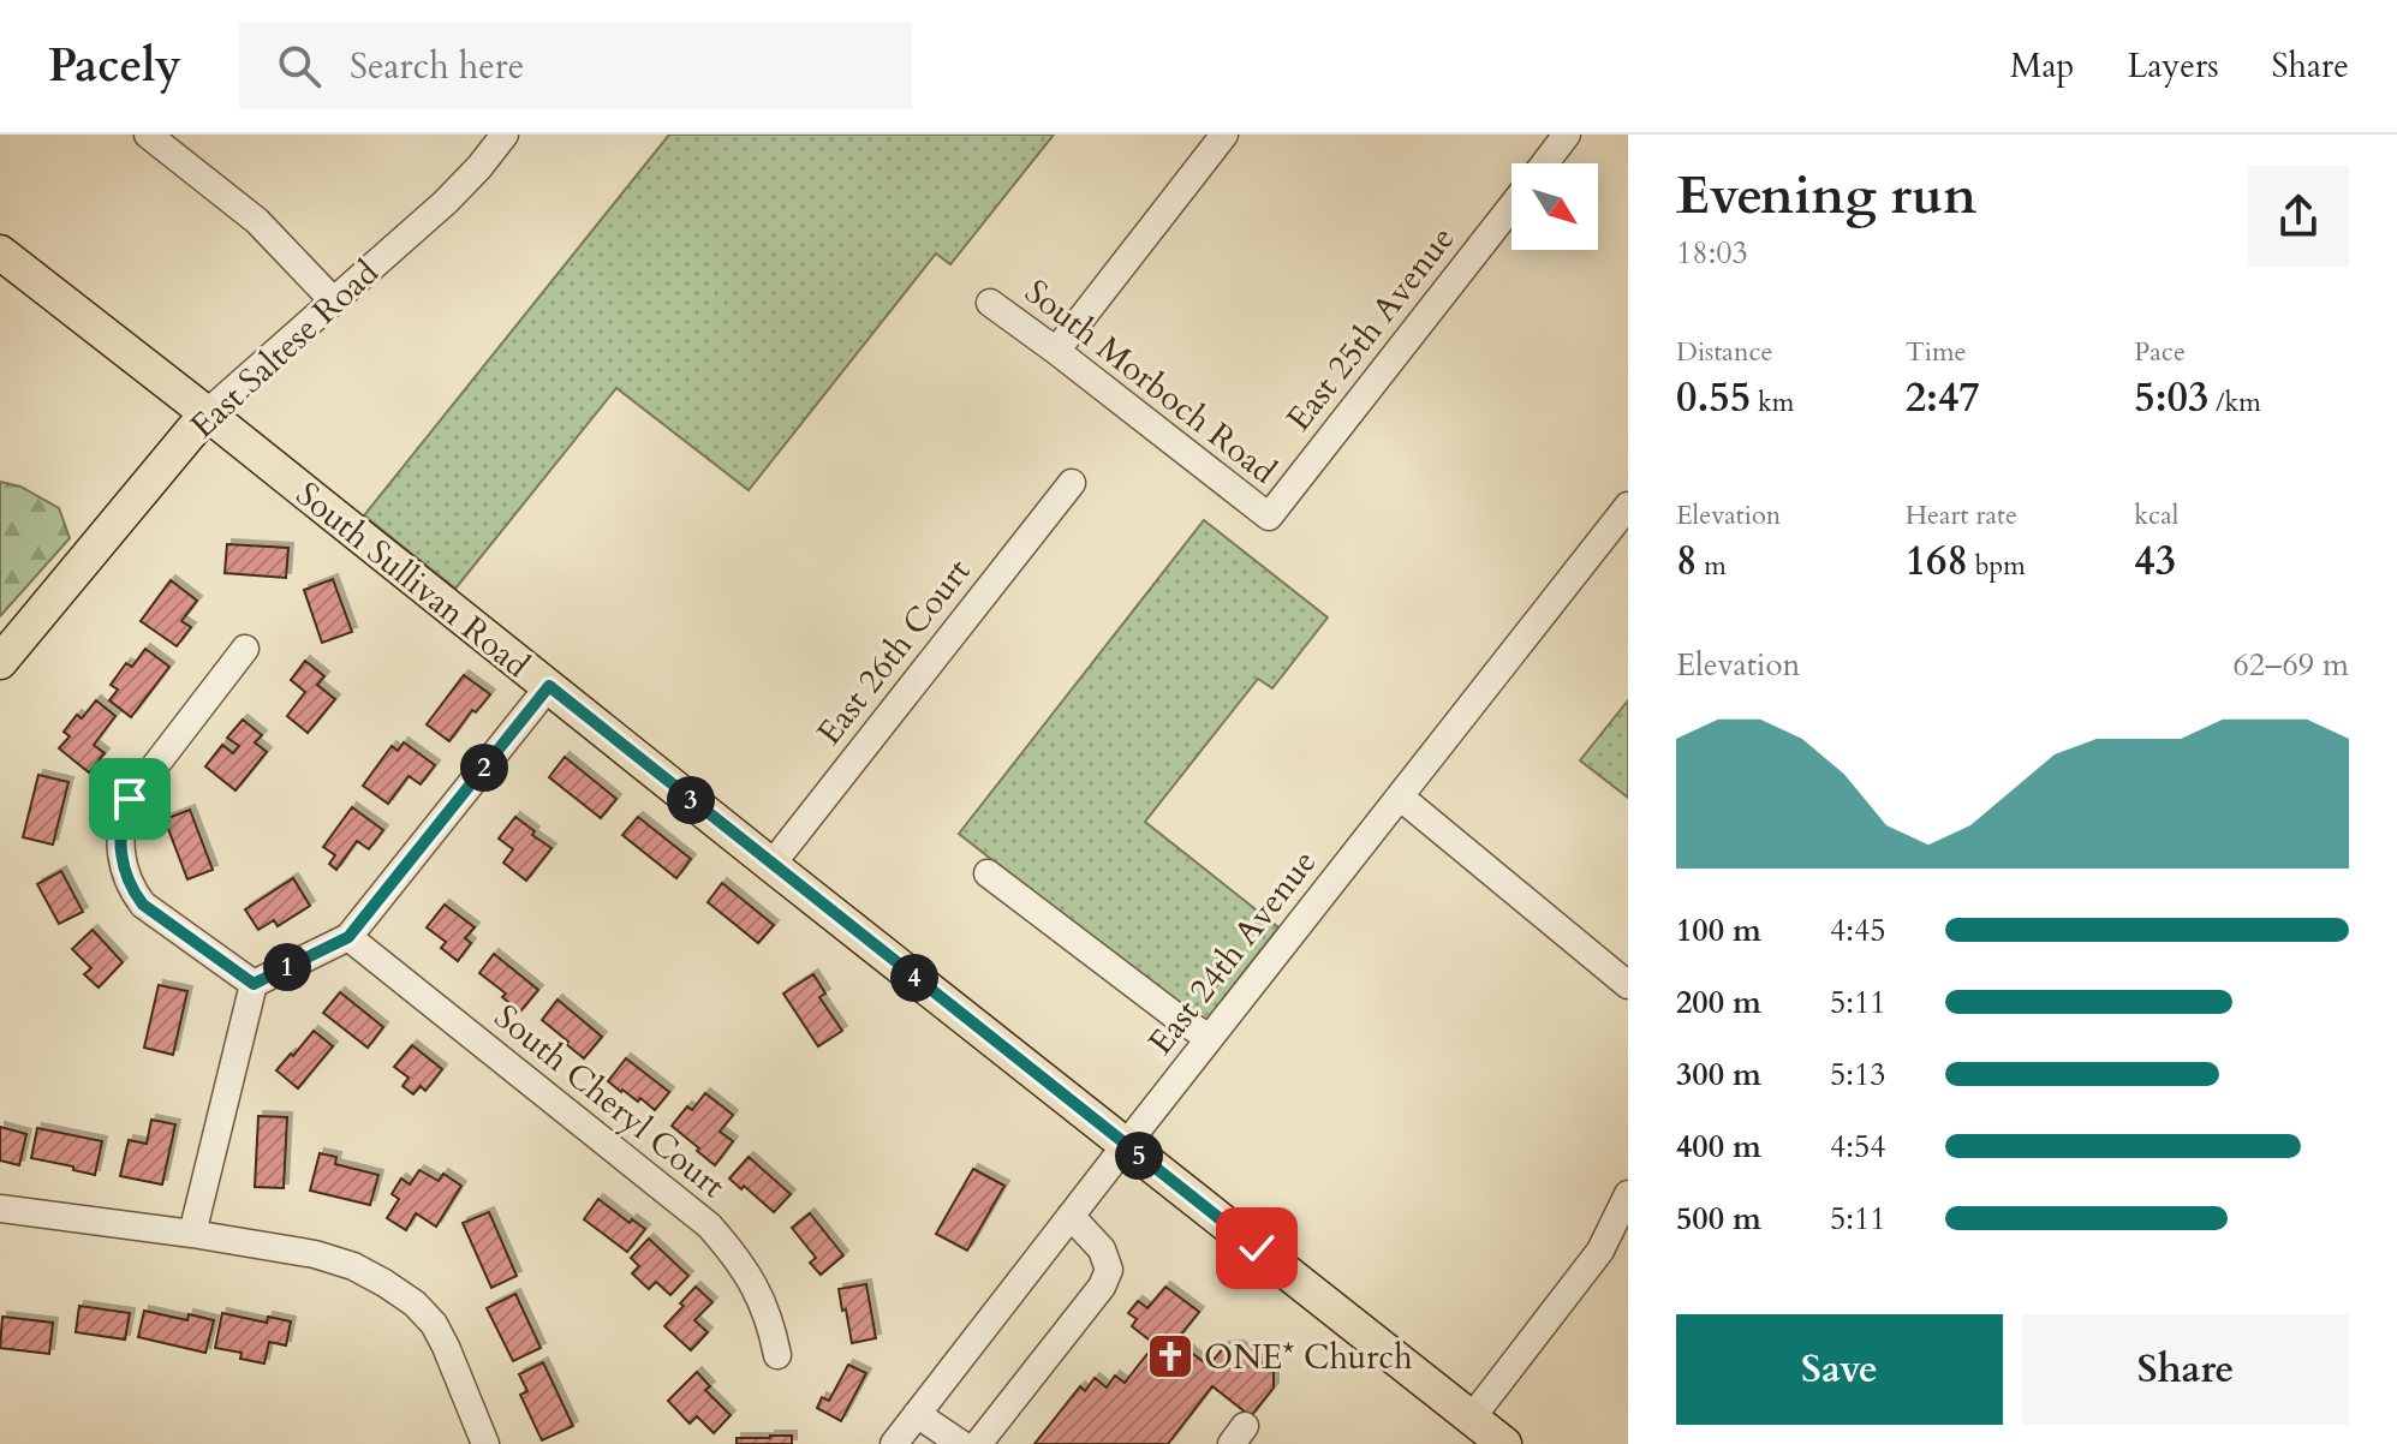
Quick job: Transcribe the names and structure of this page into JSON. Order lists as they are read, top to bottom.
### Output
{
  "streets": {
    "main road": ["East Saltese Road", "South Sullivan Road"],
    "street": [
      "East 25th Avenue",
      "South Morboch Road",
      "East 26th Court",
      "East 24th Avenue",
      "South Cheryl Court"
    ]
  },
  "crossings": [
    ["East 25th Avenue", "South Morboch Road"],
    ["East Saltese Road", "South Sullivan Road"],
    ["South Sullivan Road", "East 26th Court"],
    ["South Sullivan Road", "East 24th Avenue"]
  ],
  "places": {
    "church": ["ONE* Church"]
  },
  "north": "bottom right",
  "page": {
    "header": "Pacely",
    "search": "Search here",
    "nav": ["Map", "Layers", "Share"],
    "heading": ["Evening run", "18:03"],
    "stats": [
      ["Distance", "0.55 km"],
      ["Time", "2:47"],
      ["Pace", "5:03 /km"],
      ["Elevation", "8 m"],
      ["Heart rate", "168 bpm"],
      ["kcal", "43"]
    ],
    "chart": ["Elevation", "62–69 m"],
    "pins": [
      "2",
      "3",
      "1",
      "4",
      "5"
    ],
    "list": [
      {
        "name": "100 m",
        "note": "4:45"
      },
      {
        "name": "200 m",
        "note": "5:11"
      },
      {
        "name": "300 m",
        "note": "5:13"
      },
      {
        "name": "400 m",
        "note": "4:54"
      },
      {
        "name": "500 m",
        "note": "5:11"
      }
    ],
    "buttons": ["Save", "Share"]
  }
}
